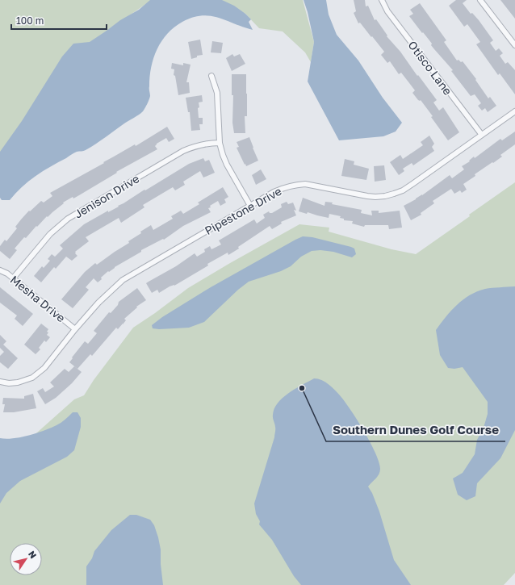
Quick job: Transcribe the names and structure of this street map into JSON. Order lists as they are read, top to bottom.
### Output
{
  "streets": {
    "street": [
      "Otisco Lane",
      "Jenison Drive",
      "Pipestone Drive",
      "Mesha Drive"
    ]
  },
  "crossings": [
    ["Otisco Lane", "Pipestone Drive"],
    ["Jenison Drive", "Mesha Drive"],
    ["Pipestone Drive", "Mesha Drive"]
  ],
  "places": ["Southern Dunes Golf Course"],
  "scale_bar": "100 m",
  "north": "top right"
}
